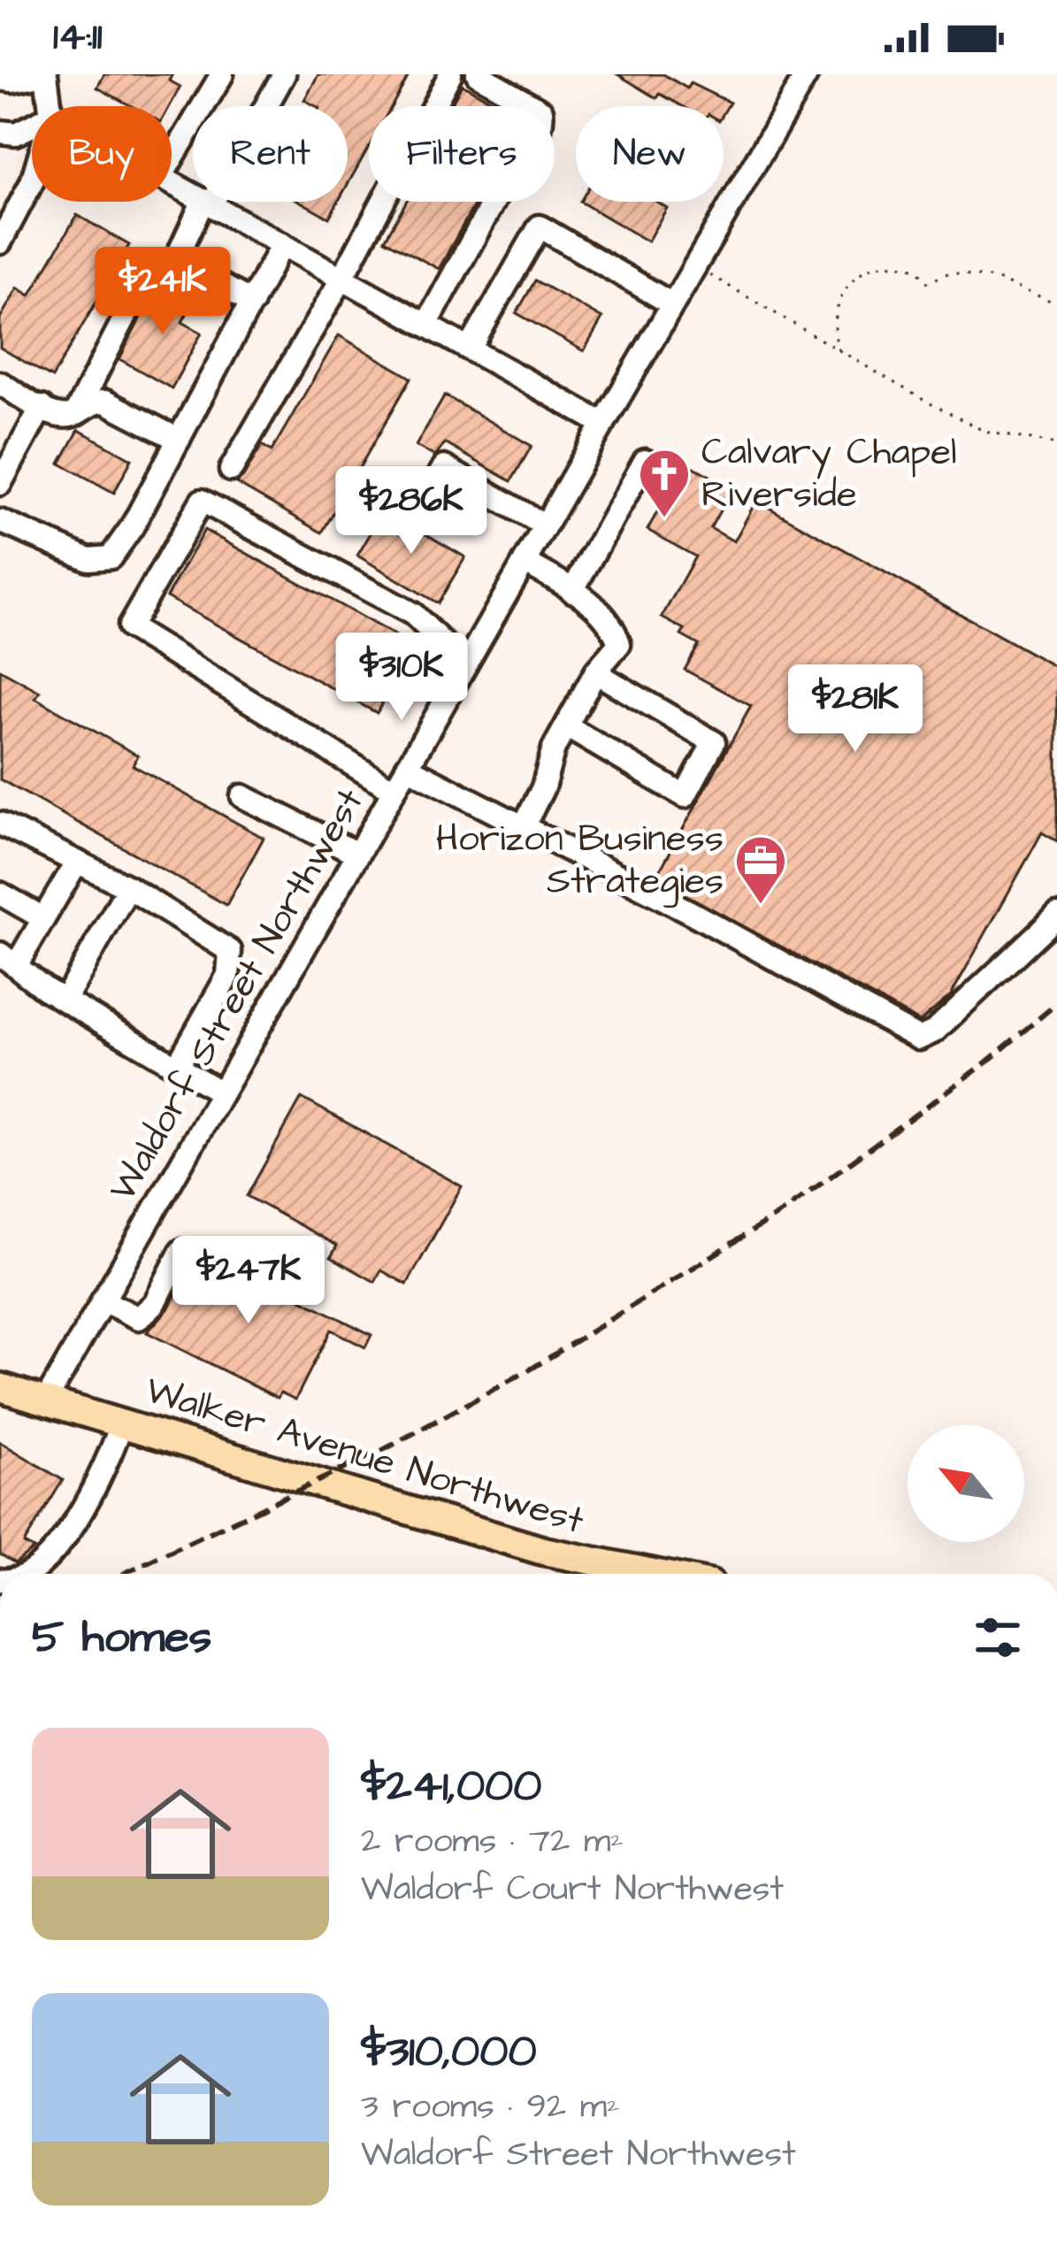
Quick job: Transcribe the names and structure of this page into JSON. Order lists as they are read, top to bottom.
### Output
{
  "streets": {
    "main road": ["Walker Avenue Northwest"],
    "street": ["Waldorf Street Northwest"]
  },
  "crossings": [
    ["Waldorf Street Northwest", "Walker Avenue Northwest"]
  ],
  "places": {
    "church": ["Calvary Chapel Riverside"],
    "office": ["Horizon Business Strategies"]
  },
  "north": "top left",
  "page": {
    "status": "14:11",
    "chip": [
      "Buy",
      "Rent",
      "Filters",
      "New"
    ],
    "price": [
      "$241K",
      "$286K",
      "$310K",
      "$281K",
      "$247K"
    ],
    "heading": "5 homes",
    "list": [
      {
        "name": "$241,000",
        "note": "2 rooms · 72 m² · Waldorf Court Northwest"
      },
      {
        "name": "$310,000",
        "note": "3 rooms · 92 m² · Waldorf Street Northwest"
      }
    ]
  }
}
